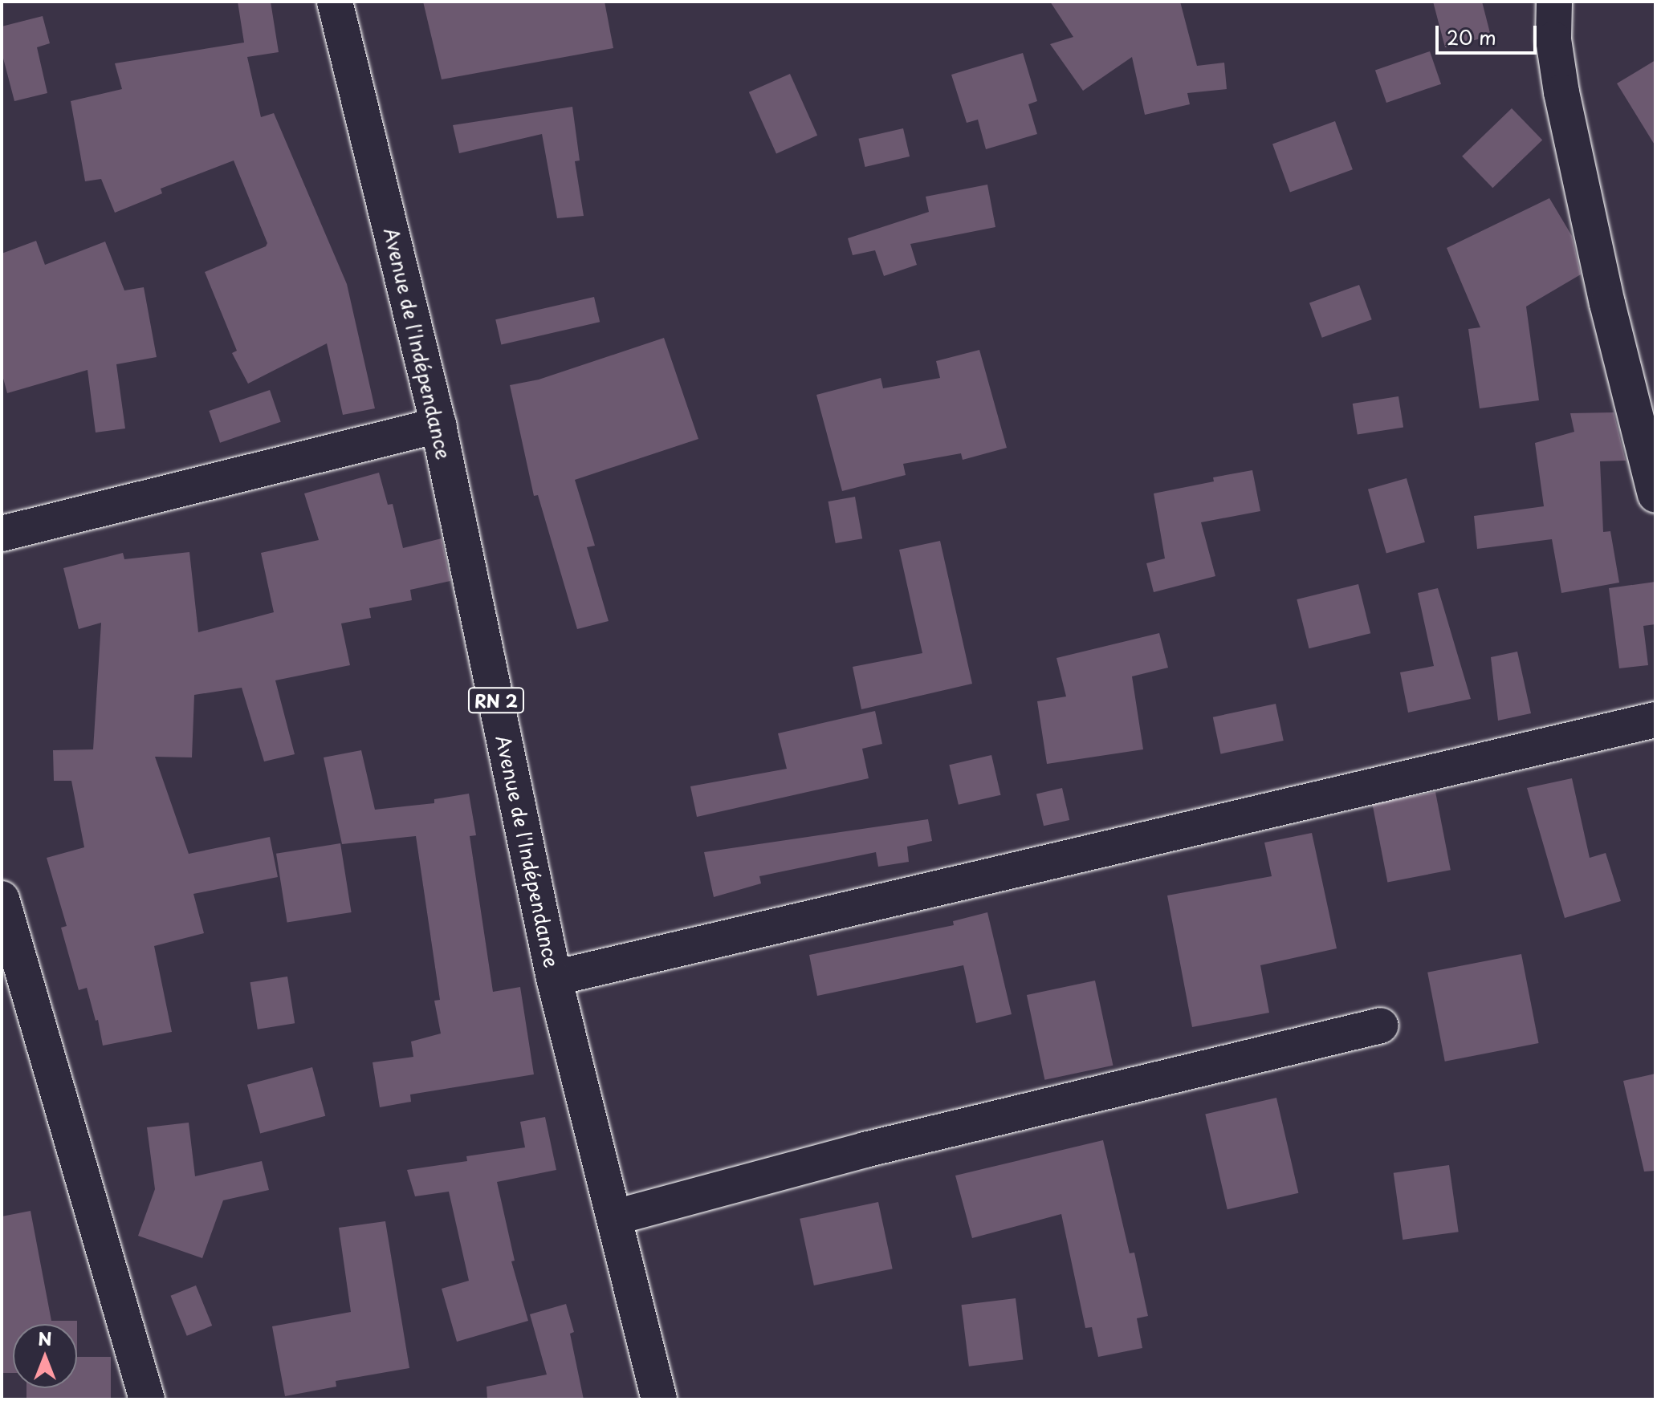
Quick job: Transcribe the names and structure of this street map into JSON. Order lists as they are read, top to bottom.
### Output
{
  "streets": {
    "street": ["Avenue de l'Indépendance", "RN 2"]
  },
  "scale_bar": "20 m",
  "north": "top"
}
